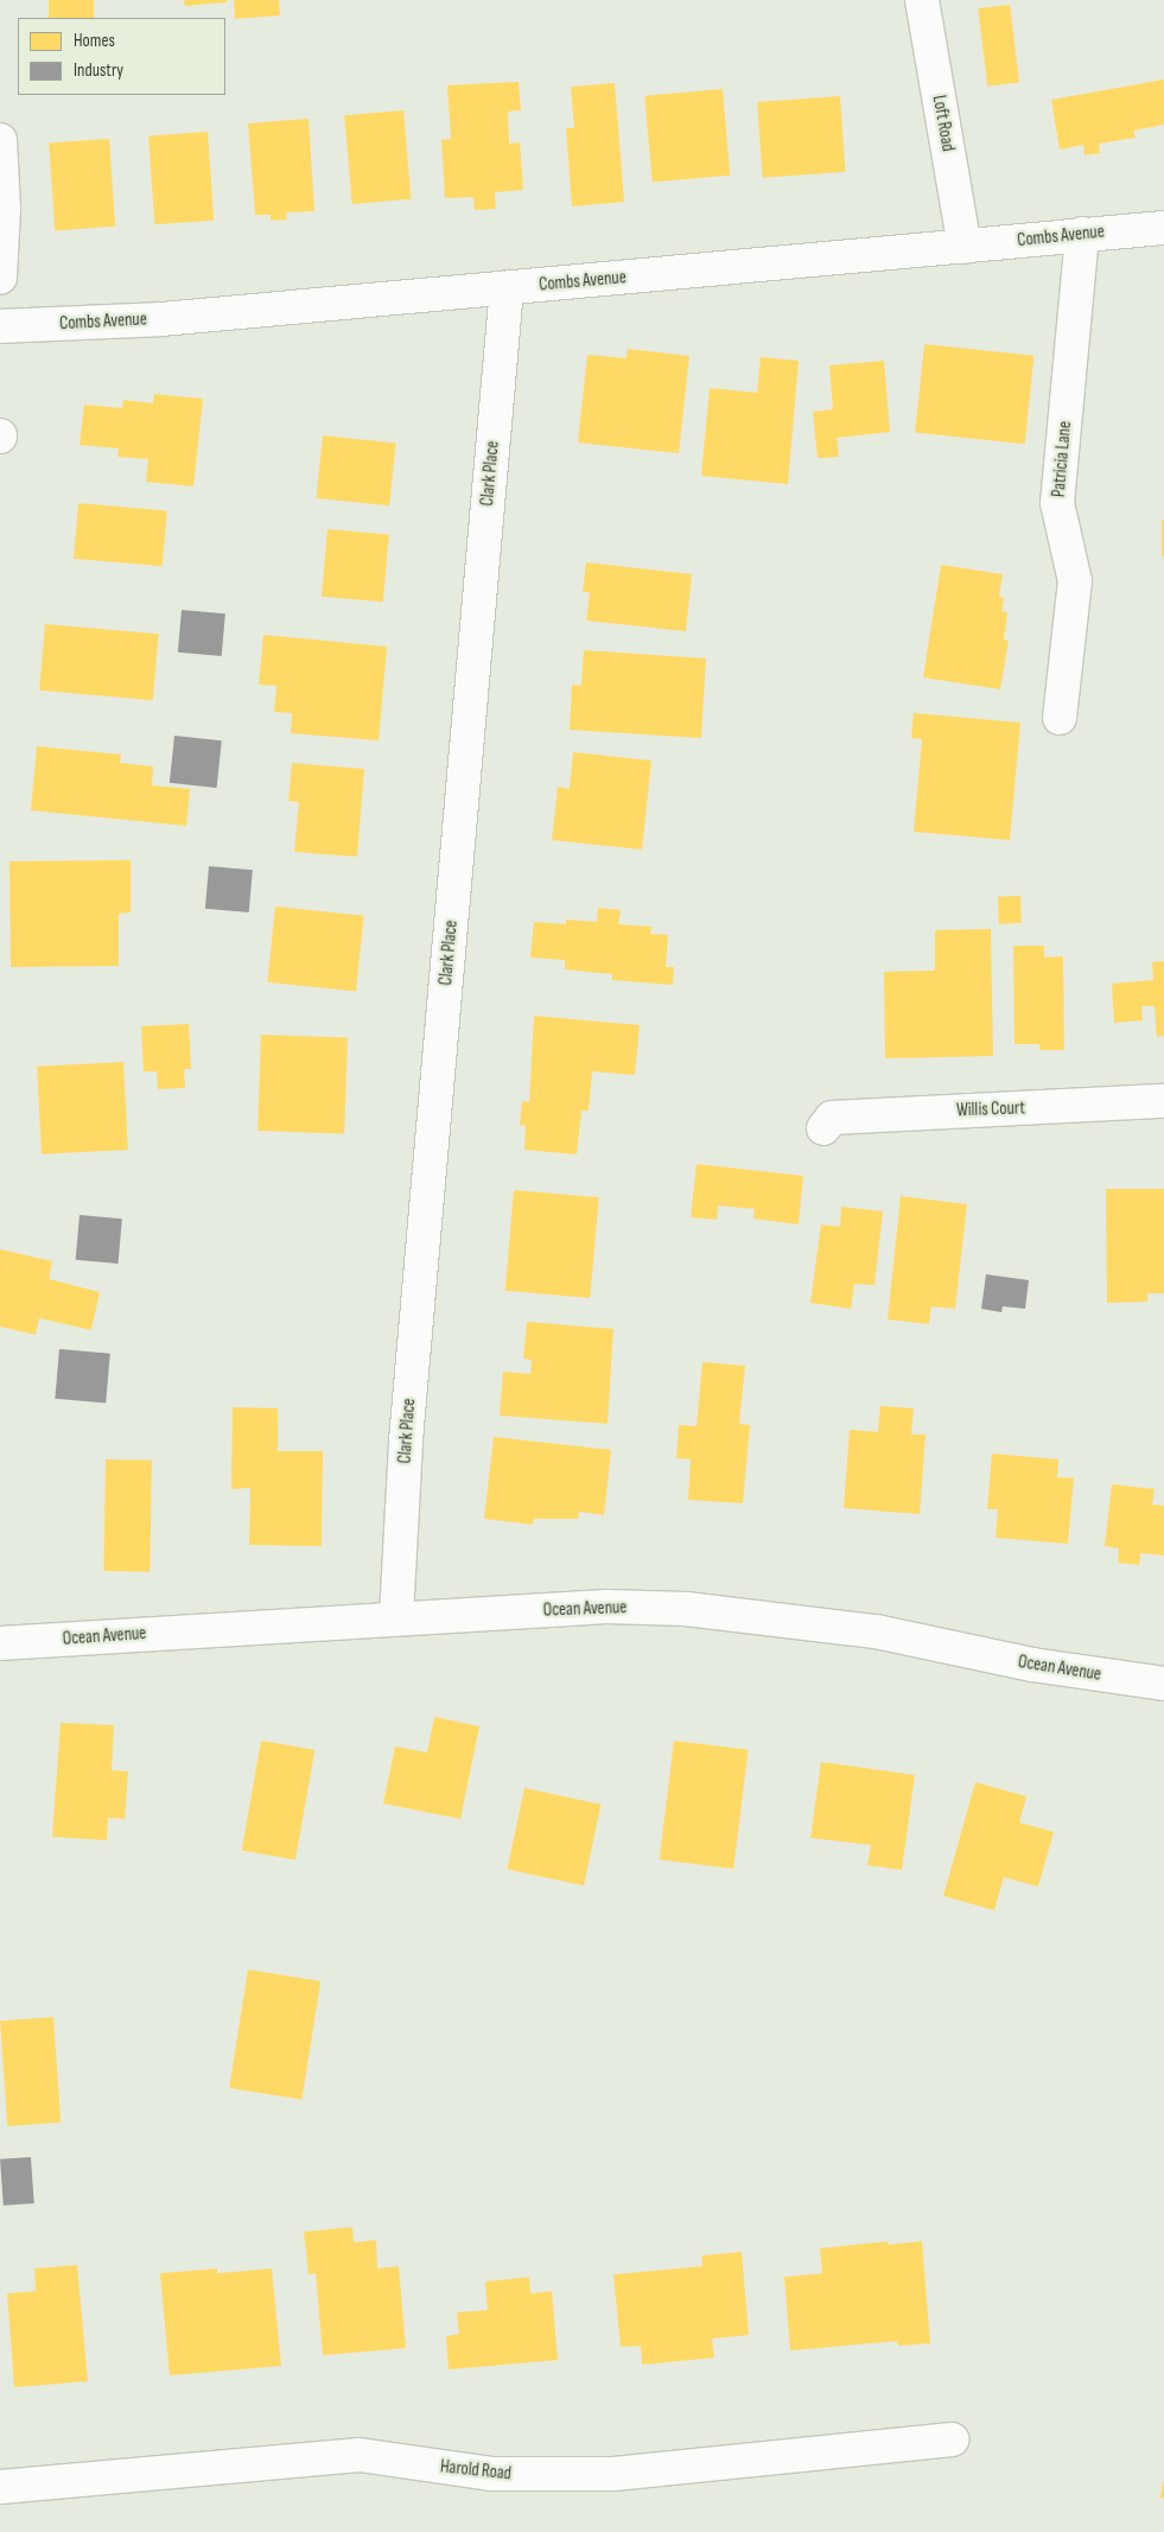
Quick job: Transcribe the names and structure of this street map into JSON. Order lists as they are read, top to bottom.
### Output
{
  "streets": {
    "street": [
      "Loft Road",
      "Combs Avenue",
      "Patricia Lane",
      "Clark Place",
      "Willis Court",
      "Ocean Avenue",
      "Harold Road"
    ]
  },
  "crossings": [
    ["Loft Road", "Combs Avenue"],
    ["Combs Avenue", "Patricia Lane"],
    ["Combs Avenue", "Clark Place"],
    ["Clark Place", "Ocean Avenue"]
  ],
  "legend": ["Homes", "Industry"]
}
